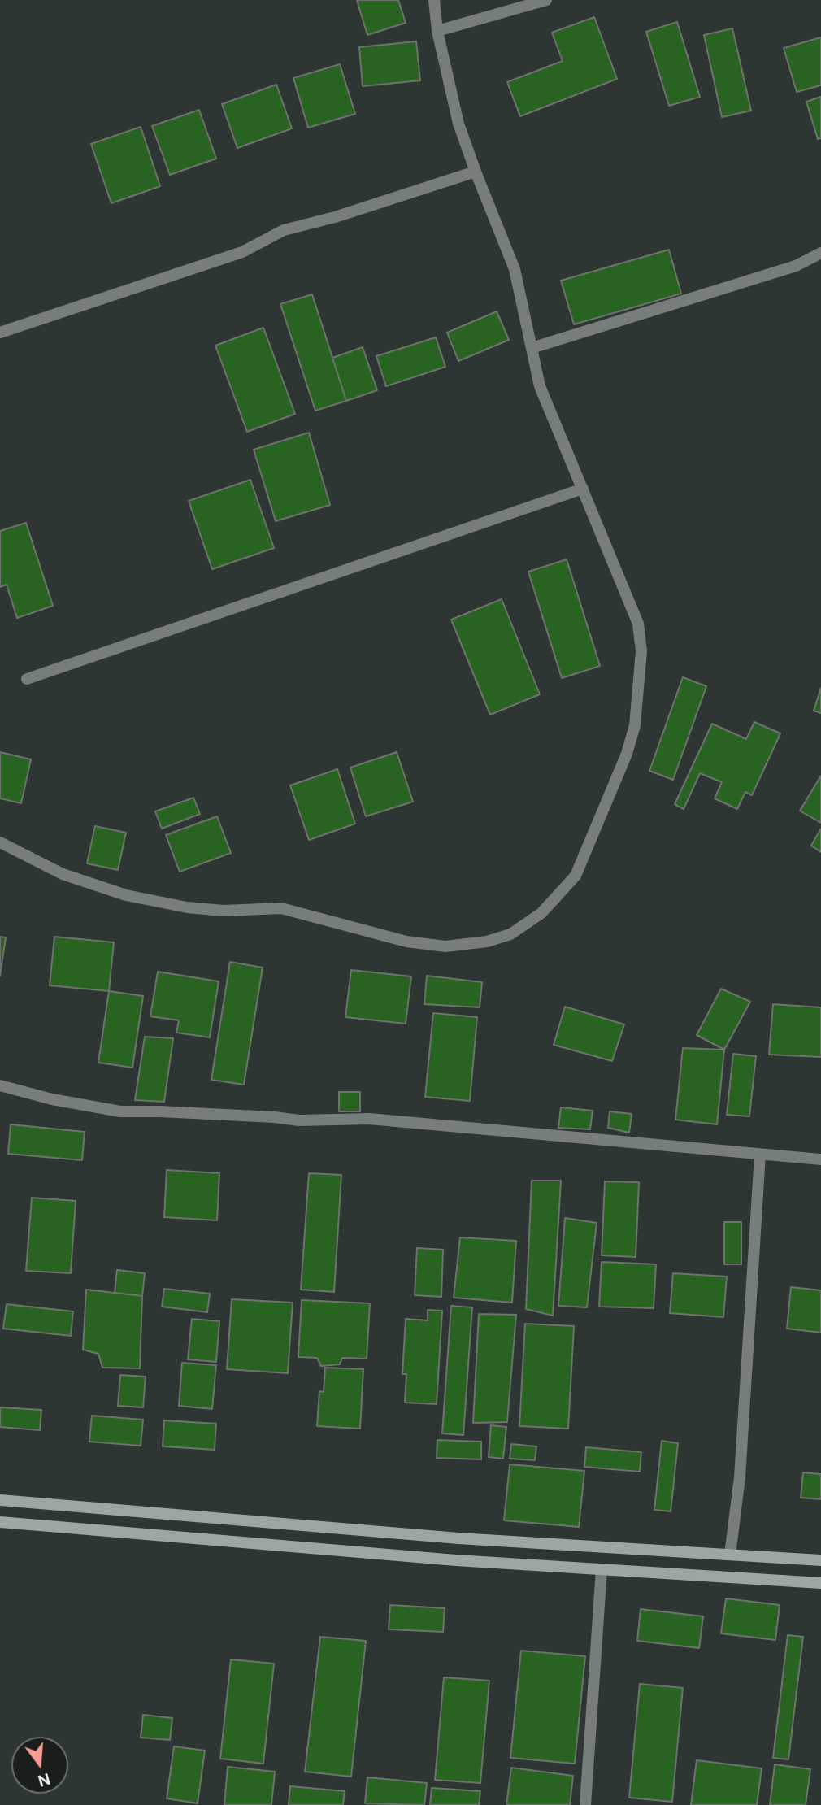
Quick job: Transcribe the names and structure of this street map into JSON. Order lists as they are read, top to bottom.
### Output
{
  "north": "bottom"
}
